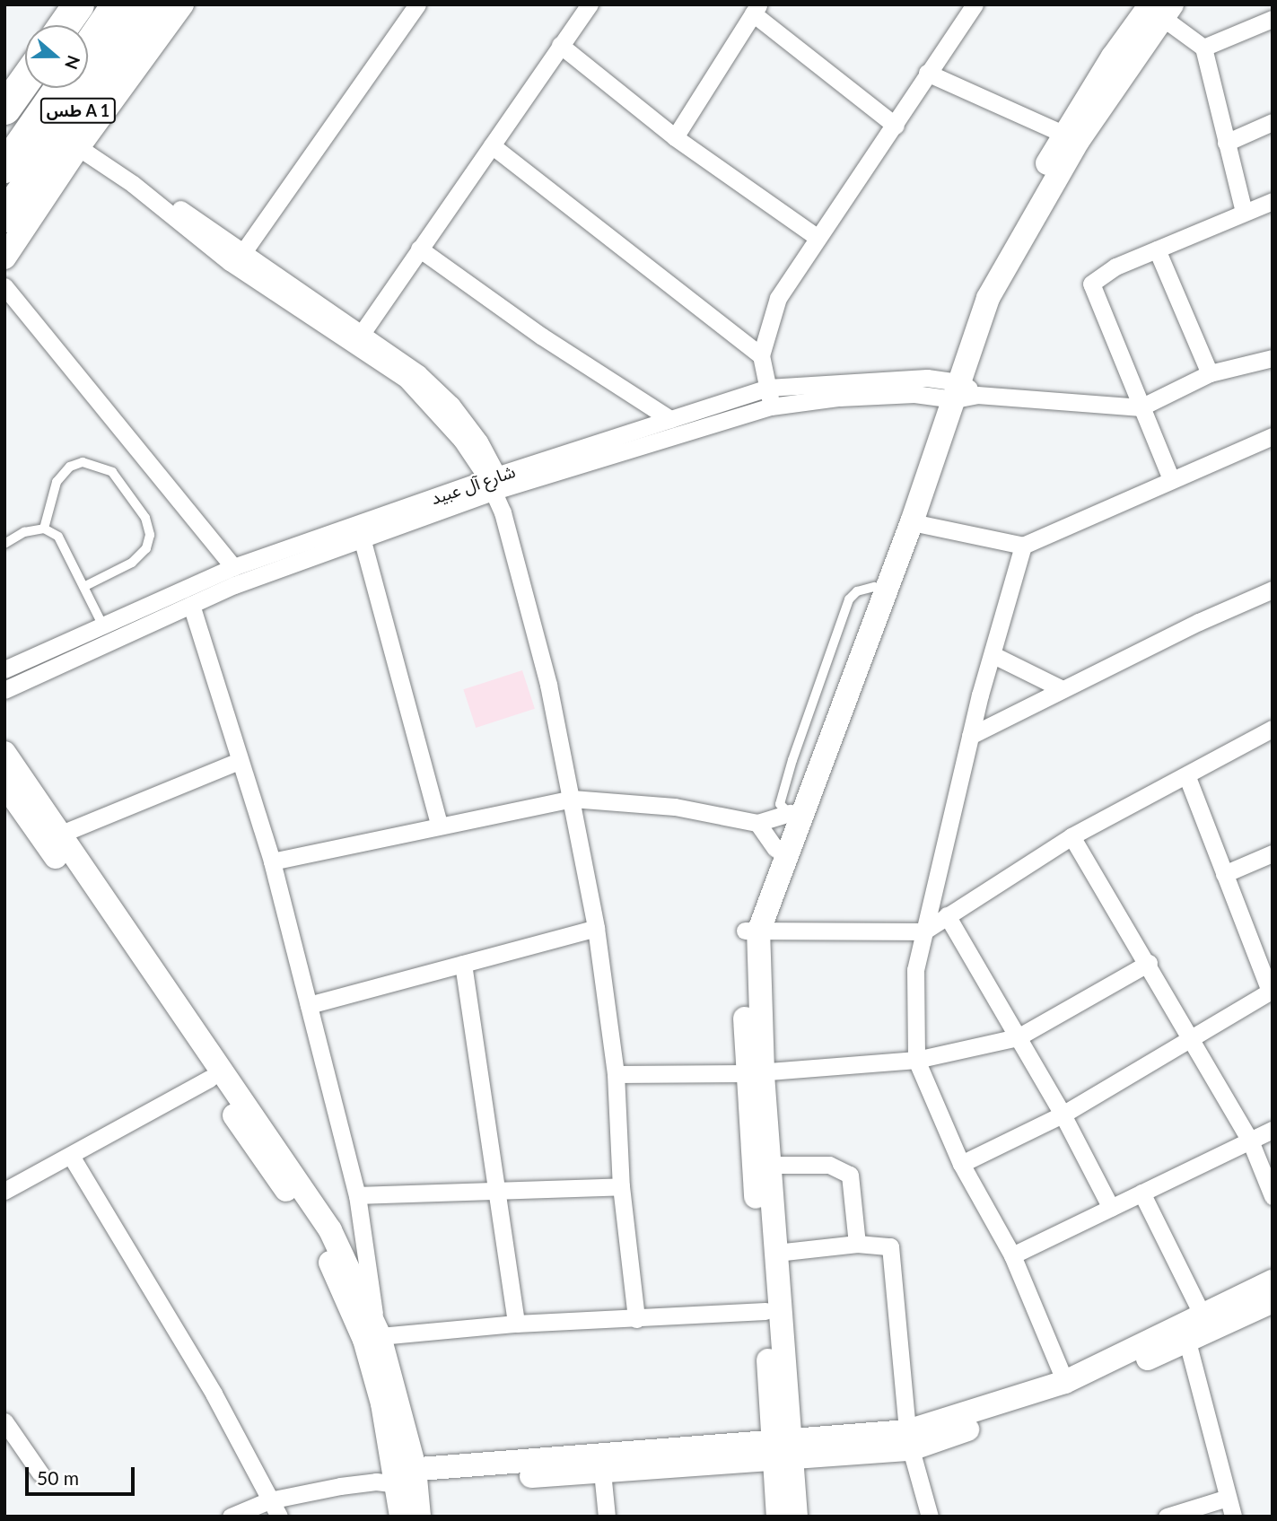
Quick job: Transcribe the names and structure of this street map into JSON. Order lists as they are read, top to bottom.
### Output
{
  "streets": {
    "highway": ["طس A 1"],
    "street": ["شارع آل عبيد"]
  },
  "scale_bar": "50 m",
  "north": "right"
}
